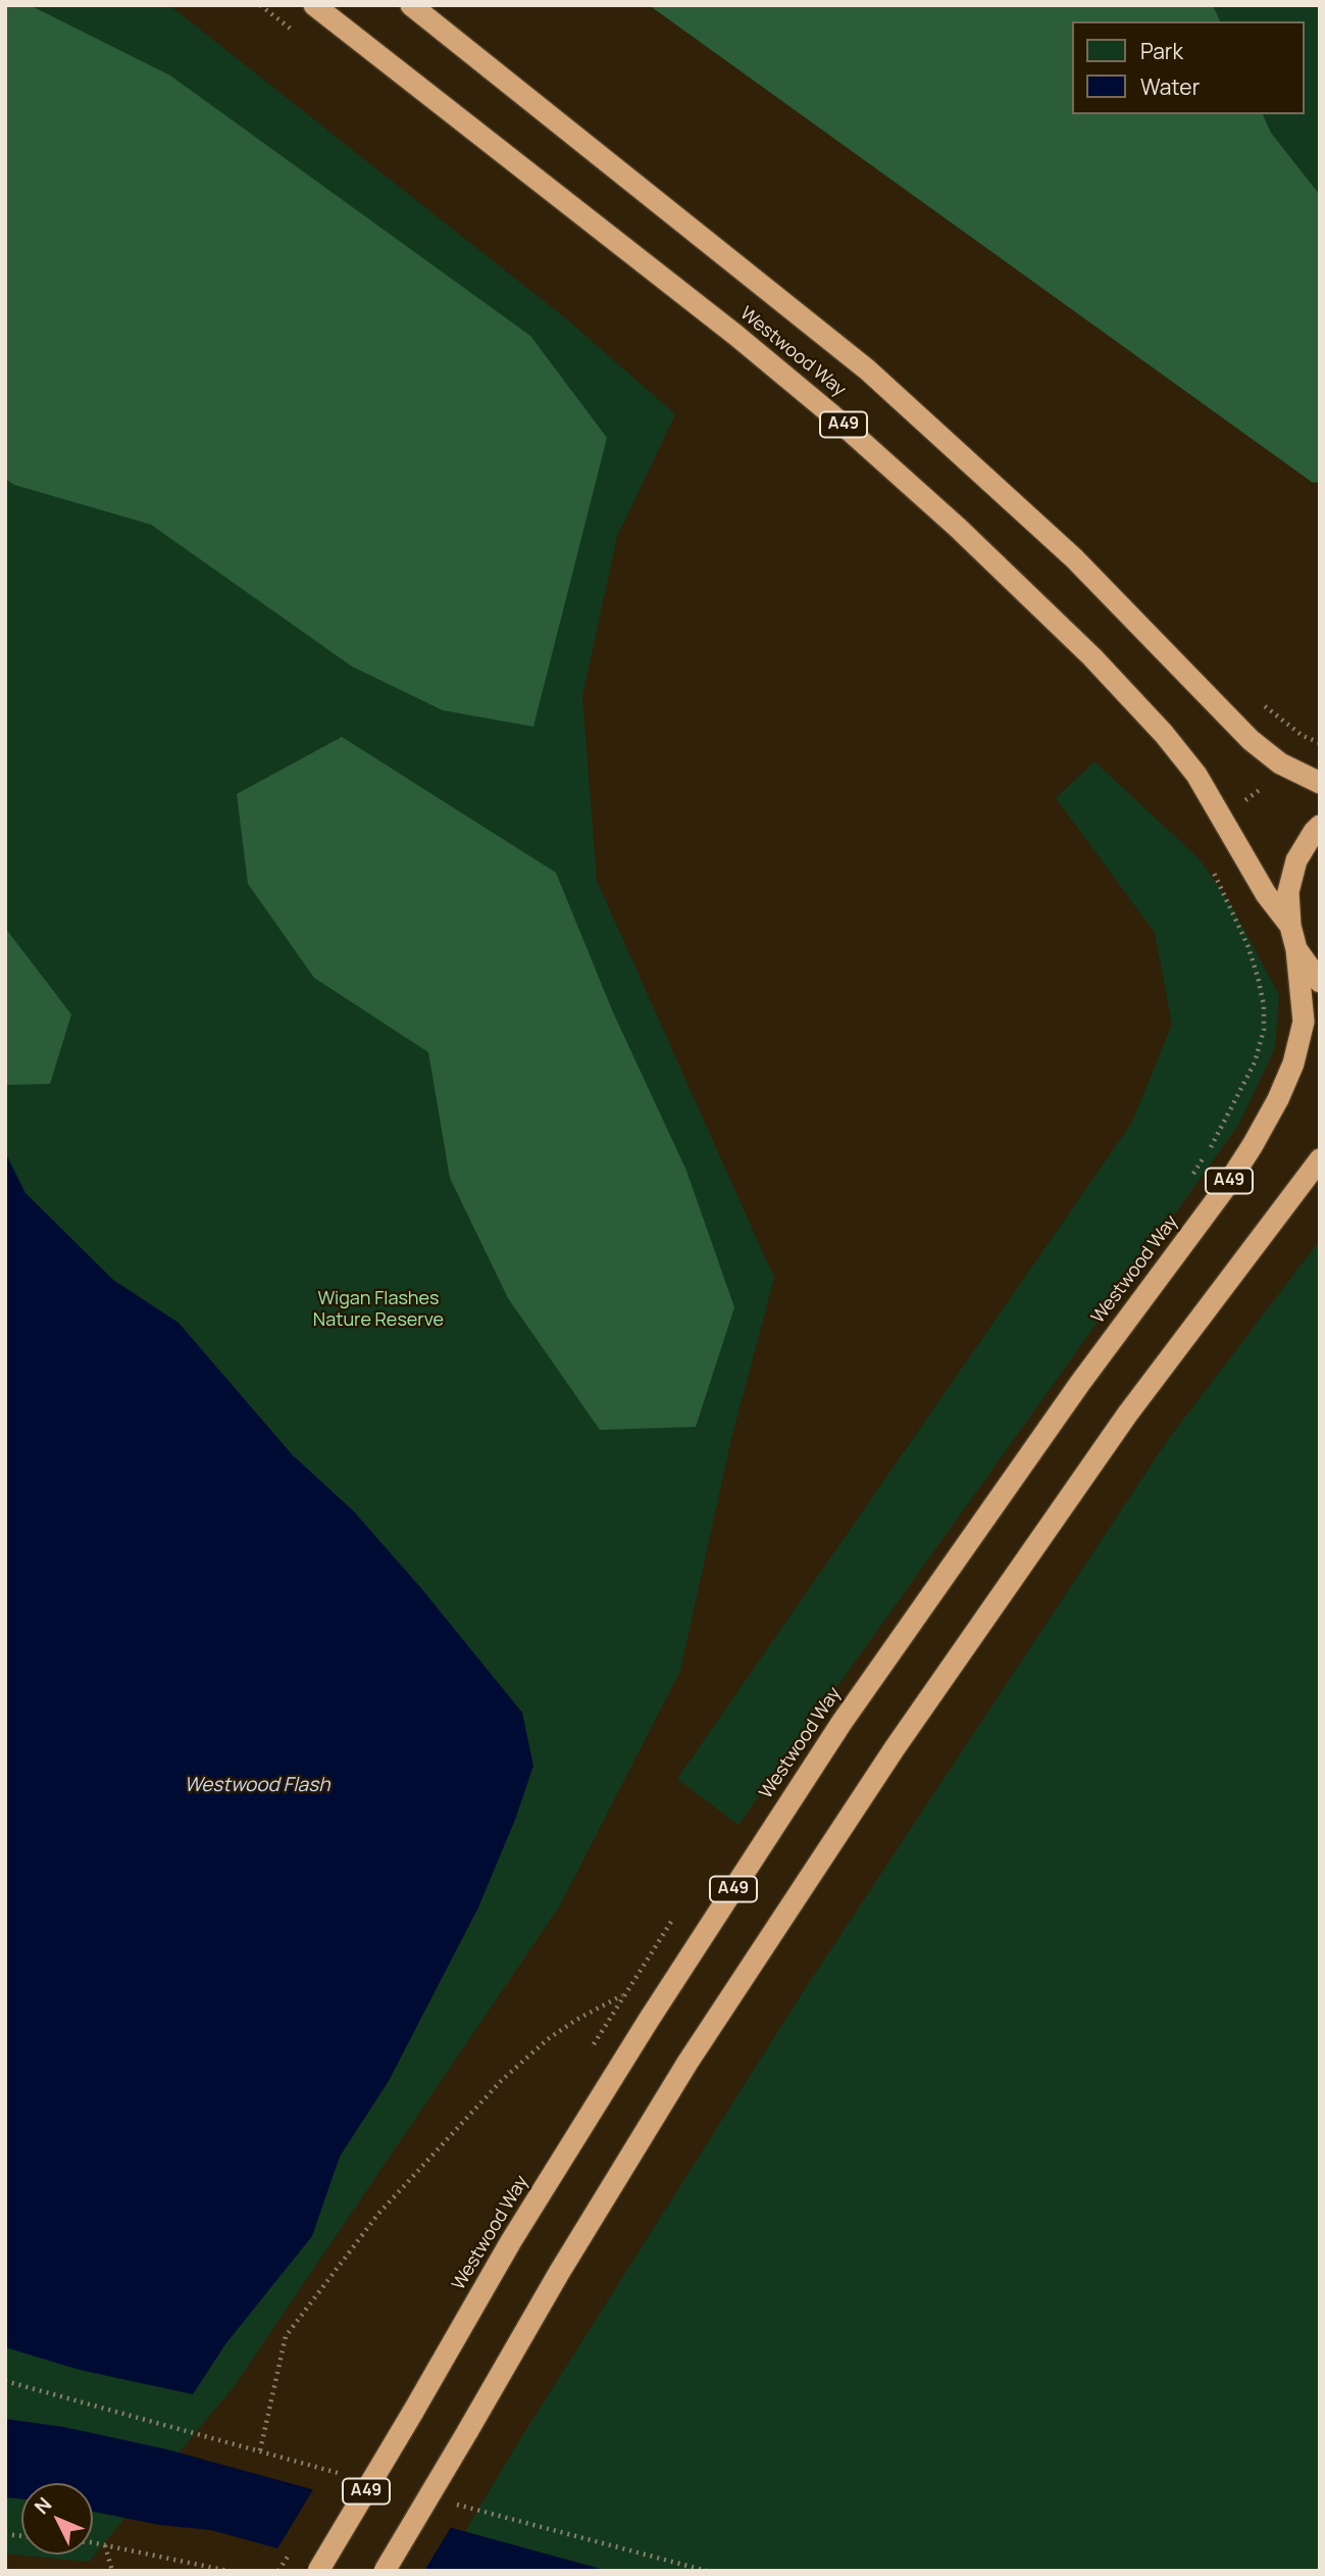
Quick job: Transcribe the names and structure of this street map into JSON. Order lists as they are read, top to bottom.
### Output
{
  "streets": {
    "highway": ["Westwood Way", "A49"]
  },
  "crossings": [
    ["Westwood Way", "A49"]
  ],
  "water": ["Westwood Flash"],
  "parks": ["Wigan Flashes Nature Reserve"],
  "legend": ["Park", "Water"],
  "north": "top left"
}
